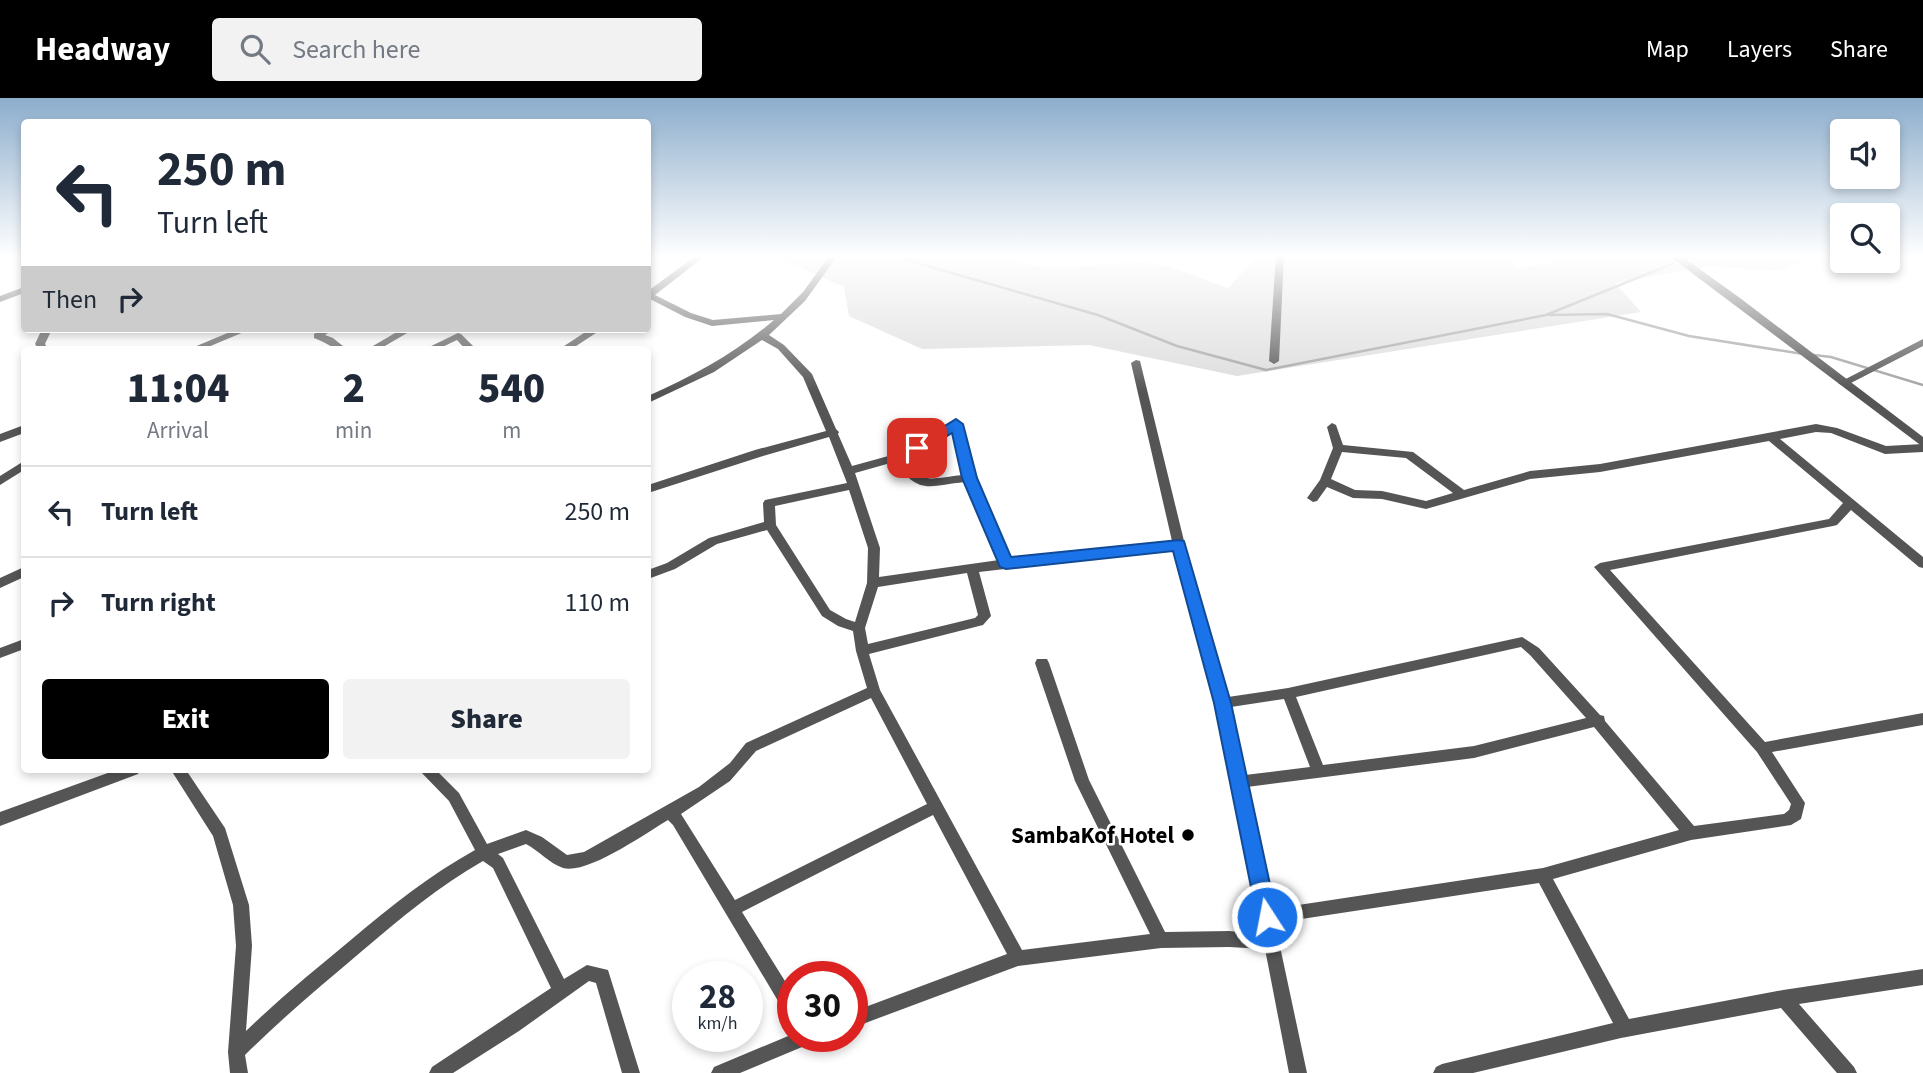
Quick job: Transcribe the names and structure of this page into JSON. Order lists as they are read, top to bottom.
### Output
{
  "places": ["SambaKof Hotel"],
  "page": {
    "header": "Headway",
    "search": "Search here",
    "nav": ["Map", "Layers", "Share"],
    "turn": ["250 m", "Turn left"],
    "then": "Then",
    "eta": [
      "11:04",
      "Arrival",
      "2",
      "min",
      "540",
      "m"
    ],
    "list": [
      {
        "name": "Turn left",
        "value": "250 m"
      },
      {
        "name": "Turn right",
        "value": "110 m"
      }
    ],
    "buttons": ["Exit", "Share"],
    "speed": "28 km/h",
    "limit": "30"
  }
}
